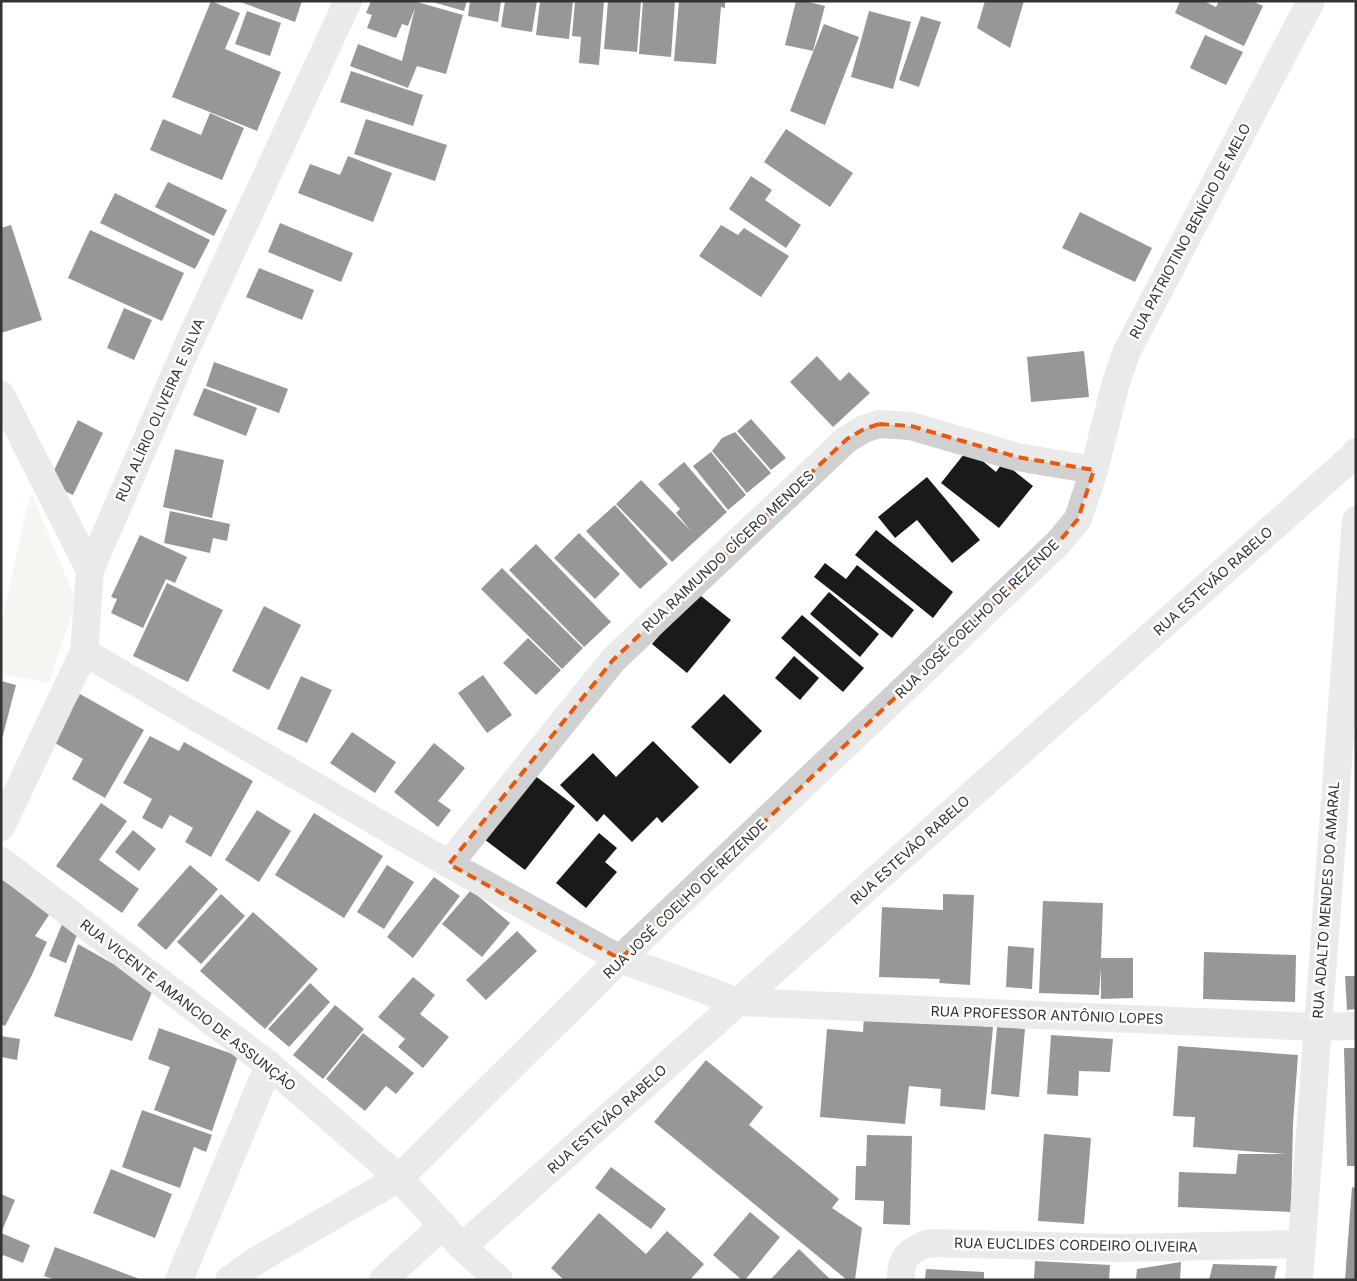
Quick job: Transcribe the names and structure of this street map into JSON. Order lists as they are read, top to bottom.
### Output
{
  "streets": {
    "street": [
      "RUA PATRIOTINO BENÍCIO DE MELO",
      "RUA ALÍRIO OLIVEIRA E SILVA",
      "RUA RAIMUNDO CÍCERO MENDES",
      "RUA ESTEVÃO RABELO",
      "RUA JOSÉ COELHO DE REZENDE",
      "RUA ADALTO MENDES DO AMARAL",
      "RUA VICENTE AMANCIO DE ASSUNÇÃO",
      "RUA PROFESSOR ANTÔNIO LOPES",
      "RUA EUCLIDES CORDEIRO OLIVEIRA"
    ]
  },
  "crossings": [
    ["RUA PATRIOTINO BENÍCIO DE MELO", "RUA RAIMUNDO CÍCERO MENDES"],
    ["RUA PATRIOTINO BENÍCIO DE MELO", "RUA JOSÉ COELHO DE REZENDE"],
    ["RUA ALÍRIO OLIVEIRA E SILVA", "RUA PROFESSOR ANTÔNIO LOPES"],
    ["RUA RAIMUNDO CÍCERO MENDES", "RUA JOSÉ COELHO DE REZENDE"],
    ["RUA RAIMUNDO CÍCERO MENDES", "RUA PROFESSOR ANTÔNIO LOPES"],
    ["RUA ESTEVÃO RABELO", "RUA VICENTE AMANCIO DE ASSUNÇÃO"],
    ["RUA ESTEVÃO RABELO", "RUA PROFESSOR ANTÔNIO LOPES"],
    ["RUA JOSÉ COELHO DE REZENDE", "RUA VICENTE AMANCIO DE ASSUNÇÃO"],
    ["RUA JOSÉ COELHO DE REZENDE", "RUA PROFESSOR ANTÔNIO LOPES"],
    ["RUA ADALTO MENDES DO AMARAL", "RUA PROFESSOR ANTÔNIO LOPES"],
    ["RUA ADALTO MENDES DO AMARAL", "RUA EUCLIDES CORDEIRO OLIVEIRA"]
  ]
}
